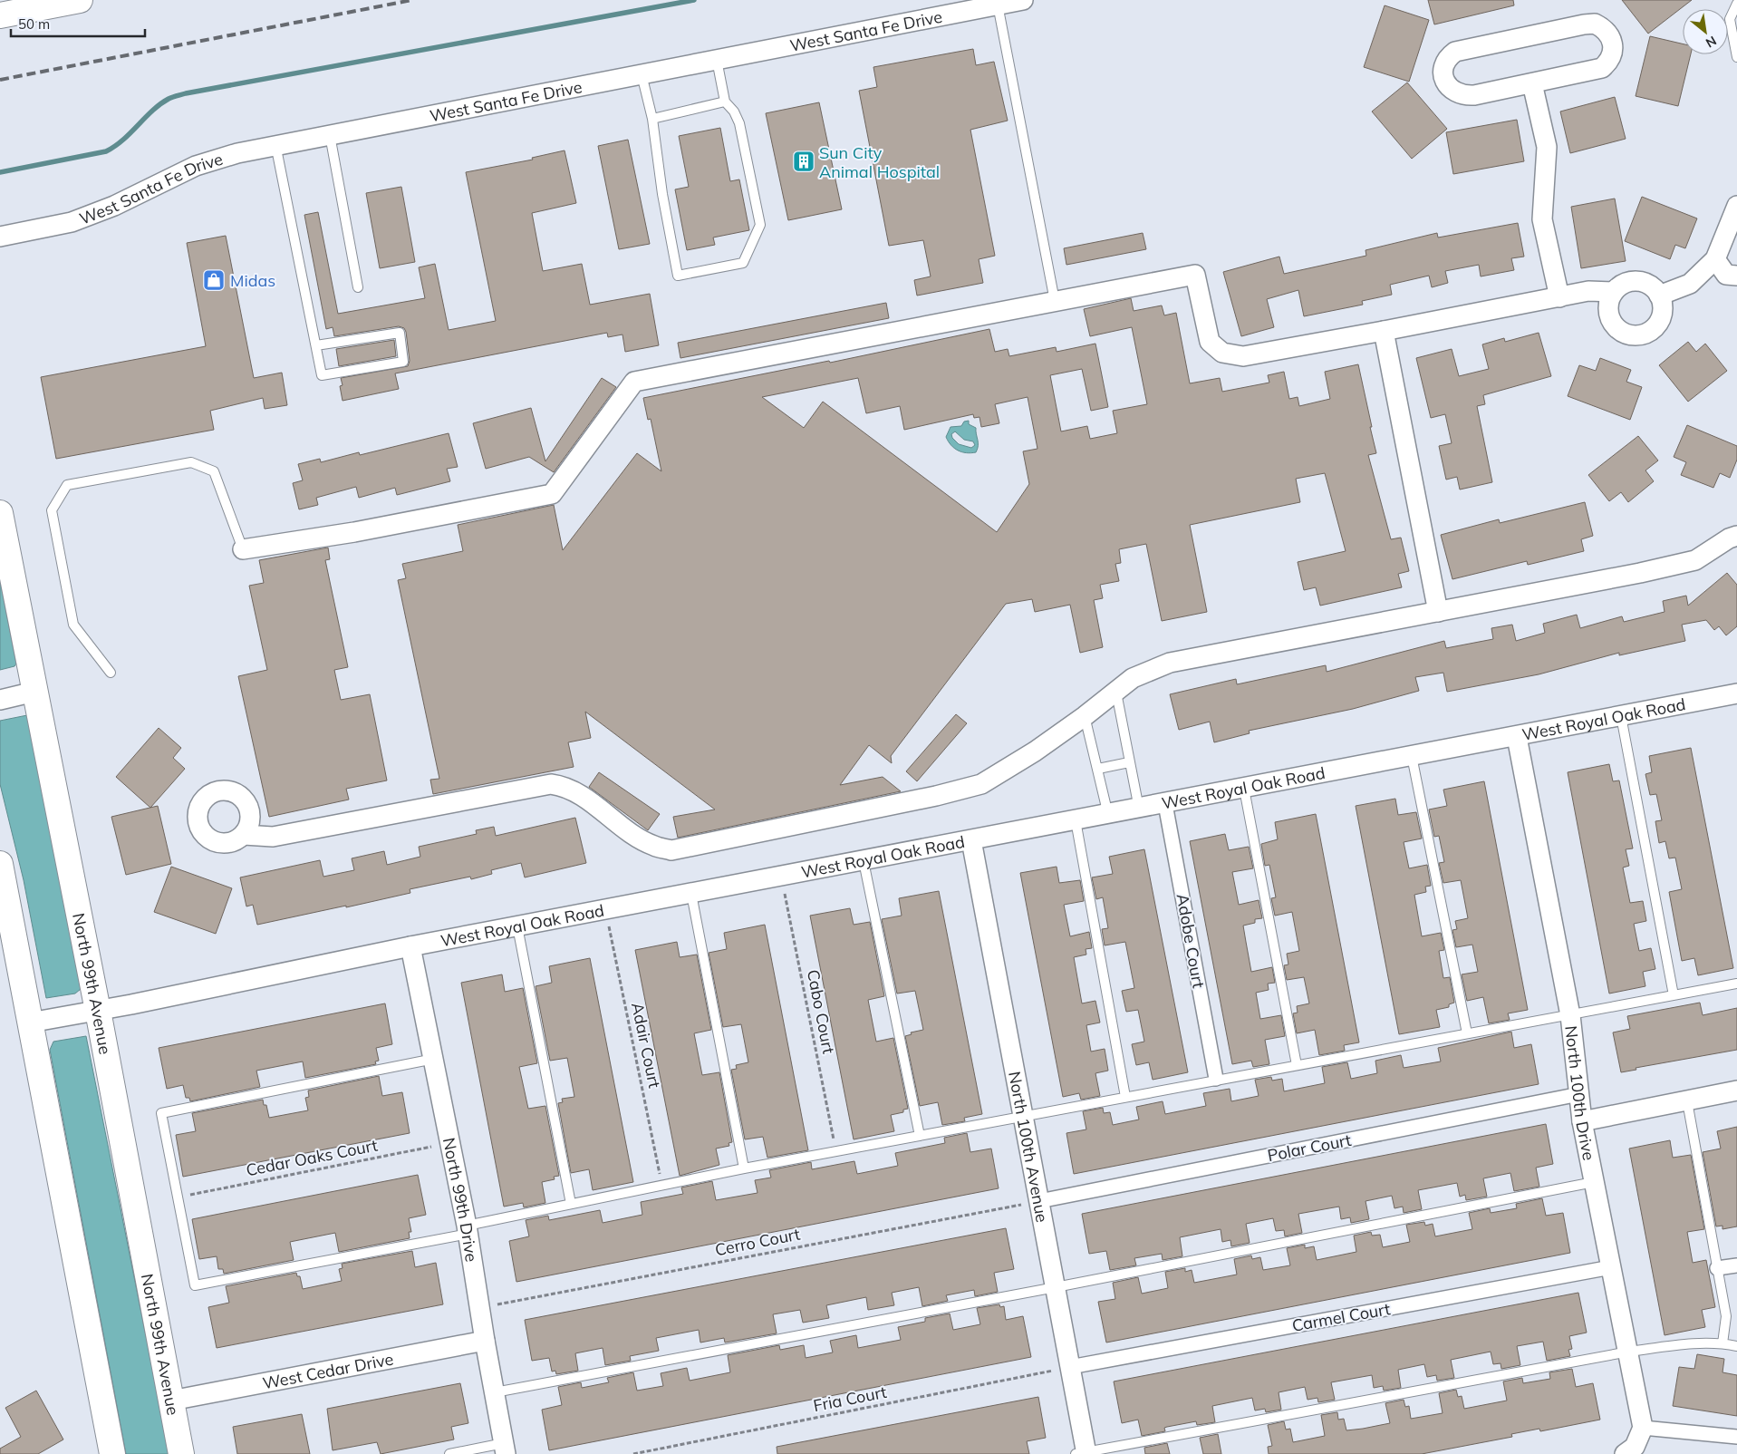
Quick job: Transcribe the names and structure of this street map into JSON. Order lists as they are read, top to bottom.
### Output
{
  "streets": {
    "main road": ["North 99th Avenue"],
    "street": [
      "West Santa Fe Drive",
      "West Royal Oak Road",
      "Adobe Court",
      "North 100th Drive",
      "North 100th Avenue",
      "Polar Court",
      "North 99th Drive",
      "Carmel Court",
      "West Cedar Drive"
    ],
    "path": [
      "Cabo Court",
      "Adair Court",
      "Cedar Oaks Court",
      "Cerro Court",
      "Fria Court"
    ]
  },
  "crossings": [
    ["West Royal Oak Road", "Adobe Court"],
    ["West Royal Oak Road", "North 99th Avenue"],
    ["West Royal Oak Road", "Cabo Court"],
    ["West Royal Oak Road", "Adair Court"],
    ["West Royal Oak Road", "North 100th Drive"],
    ["West Royal Oak Road", "North 100th Avenue"],
    ["West Royal Oak Road", "North 99th Drive"],
    ["North 99th Avenue", "West Cedar Drive"],
    ["North 100th Drive", "Polar Court"],
    ["North 100th Drive", "Carmel Court"],
    ["North 100th Avenue", "Polar Court"],
    ["North 100th Avenue", "Cerro Court"],
    ["North 100th Avenue", "Carmel Court"],
    ["North 100th Avenue", "Fria Court"],
    ["Polar Court", "Cerro Court"],
    ["Cedar Oaks Court", "North 99th Drive"],
    ["North 99th Drive", "Cerro Court"],
    ["North 99th Drive", "West Cedar Drive"],
    ["Carmel Court", "Fria Court"]
  ],
  "places": {
    "building": ["Sun City Animal Hospital"],
    "shop": ["Midas"]
  },
  "scale_bar": "50 m",
  "north": "bottom right"
}
